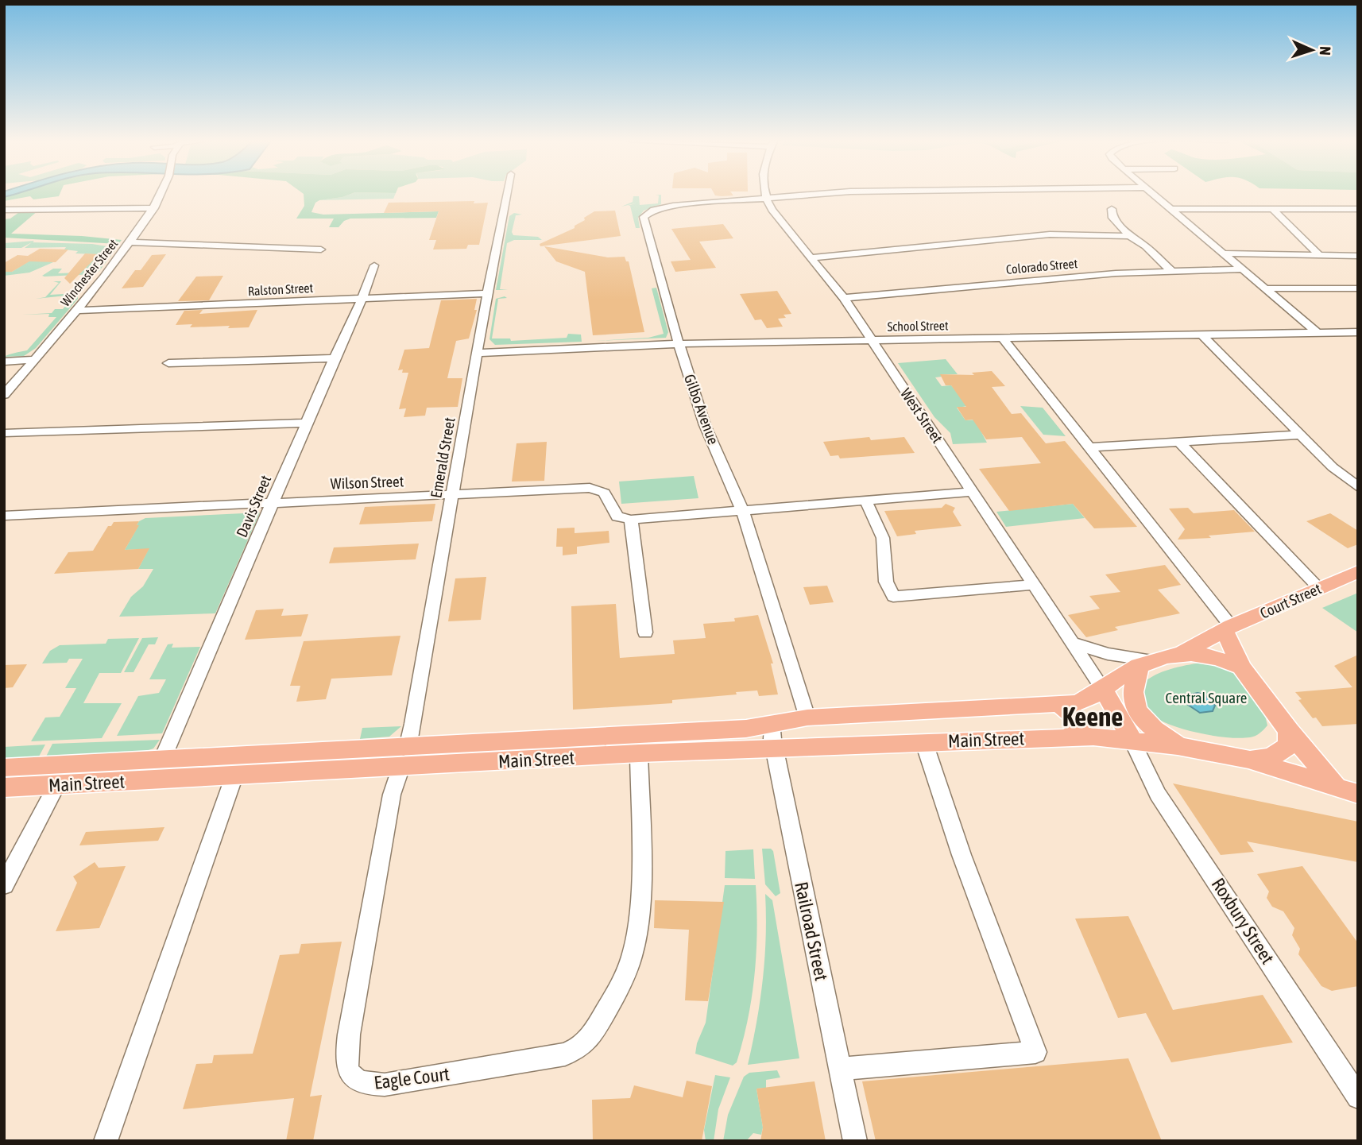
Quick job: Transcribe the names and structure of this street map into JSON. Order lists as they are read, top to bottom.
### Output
{
  "streets": {
    "main road": ["Court Street", "Main Street"],
    "street": [
      "Colorado Street",
      "Winchester Street",
      "Ralston Street",
      "School Street",
      "Gilbo Avenue",
      "West Street",
      "Emerald Street",
      "Wilson Street",
      "Davis Street",
      "Roxbury Street",
      "Railroad Street",
      "Eagle Court"
    ]
  },
  "crossings": [
    ["Colorado Street", "West Street"],
    ["Winchester Street", "Ralston Street"],
    ["Ralston Street", "Emerald Street"],
    ["Ralston Street", "Davis Street"],
    ["School Street", "Gilbo Avenue"],
    ["School Street", "West Street"],
    ["School Street", "Emerald Street"],
    ["Gilbo Avenue", "West Street"],
    ["Gilbo Avenue", "Main Street"],
    ["West Street", "Main Street"],
    ["Emerald Street", "Wilson Street"],
    ["Emerald Street", "Main Street"],
    ["Emerald Street", "Eagle Court"],
    ["Wilson Street", "Davis Street"],
    ["Davis Street", "Main Street"],
    ["Main Street", "Roxbury Street"],
    ["Main Street", "Railroad Street"],
    ["Main Street", "Eagle Court"]
  ],
  "districts": ["Keene"],
  "parks": ["Central Square"],
  "north": "right"
}
